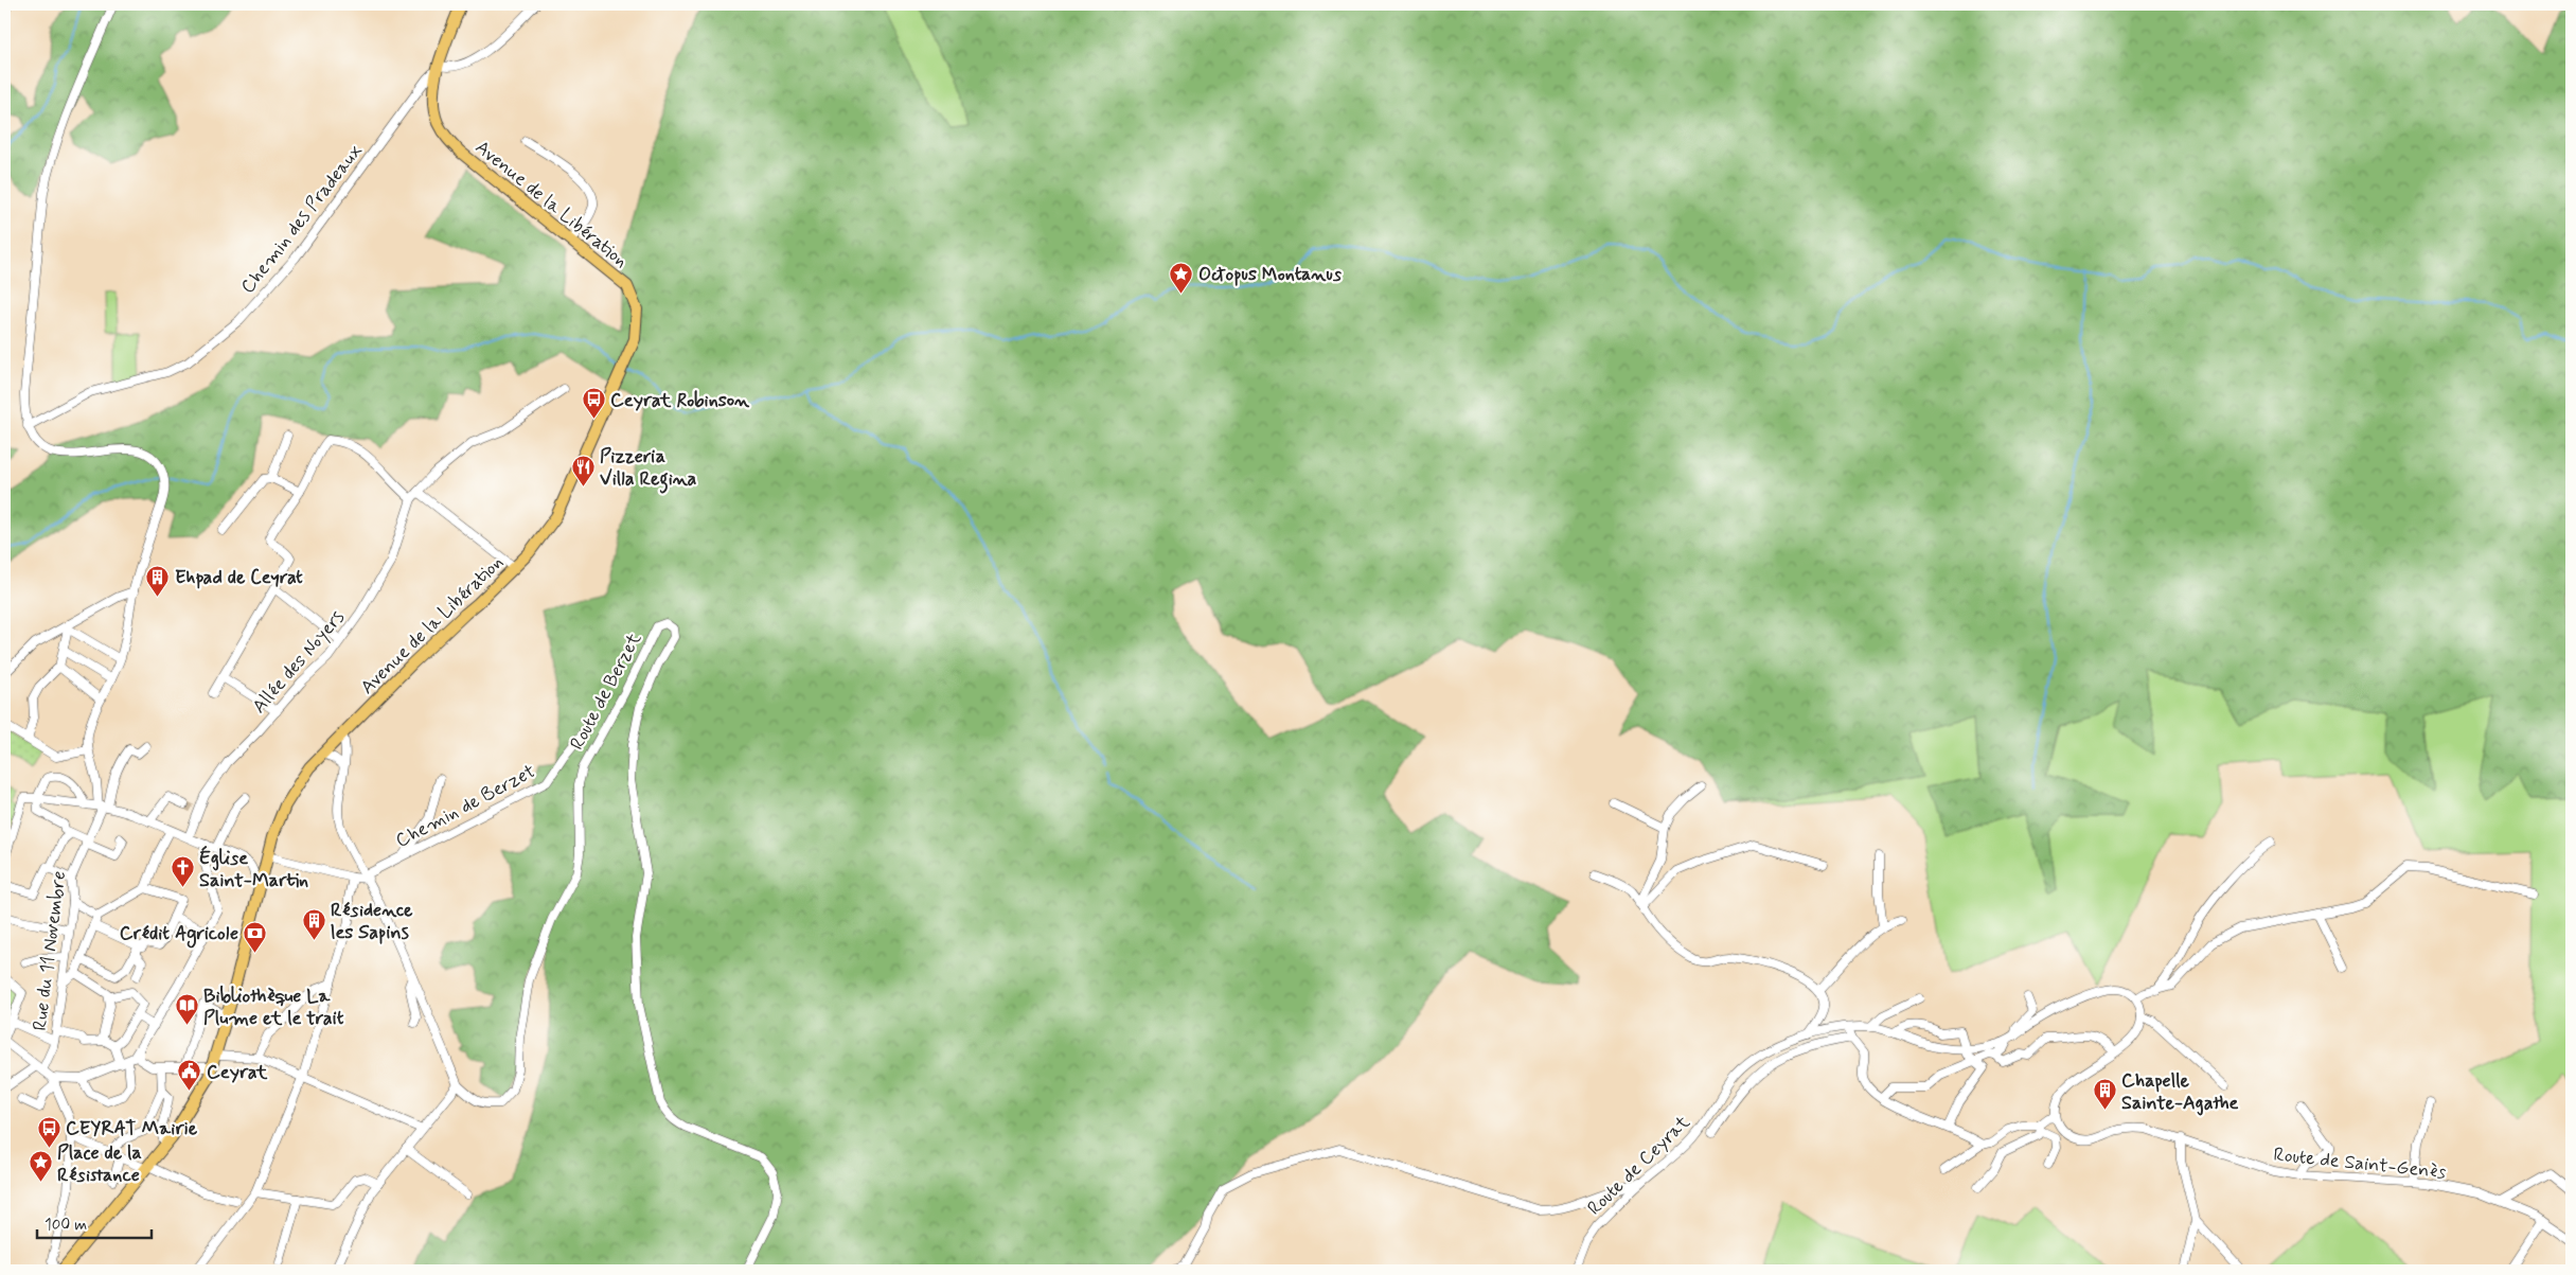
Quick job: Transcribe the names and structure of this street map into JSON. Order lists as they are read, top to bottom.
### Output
{
  "streets": {
    "main road": ["Avenue de la Libération"],
    "street": [
      "Chemin des Pradeaux",
      "Allée des Noyers",
      "Route de Berzet",
      "Chemin de Berzet",
      "Rue du 11 Novembre",
      "Route de Saint-Genès",
      "Route de Ceyrat"
    ]
  },
  "crossings": [
    ["Avenue de la Libération", "Chemin des Pradeaux"]
  ],
  "places": {
    "place": ["Octopus Montanus", "Place de la Résistance"],
    "bus stop": ["Ceyrat Robinson", "CEYRAT Mairie"],
    "restaurant": ["Pizzeria Villa Regina"],
    "building": ["Ehpad de Ceyrat", "Résidence les Sapins", "Chapelle Sainte-Agathe"],
    "church": ["Église Saint-Martin"],
    "bank": ["Crédit Agricole"],
    "library": ["Bibliothèque La Plume et le trait"],
    "public building": ["Ceyrat"]
  },
  "scale_bar": "100 m"
}
